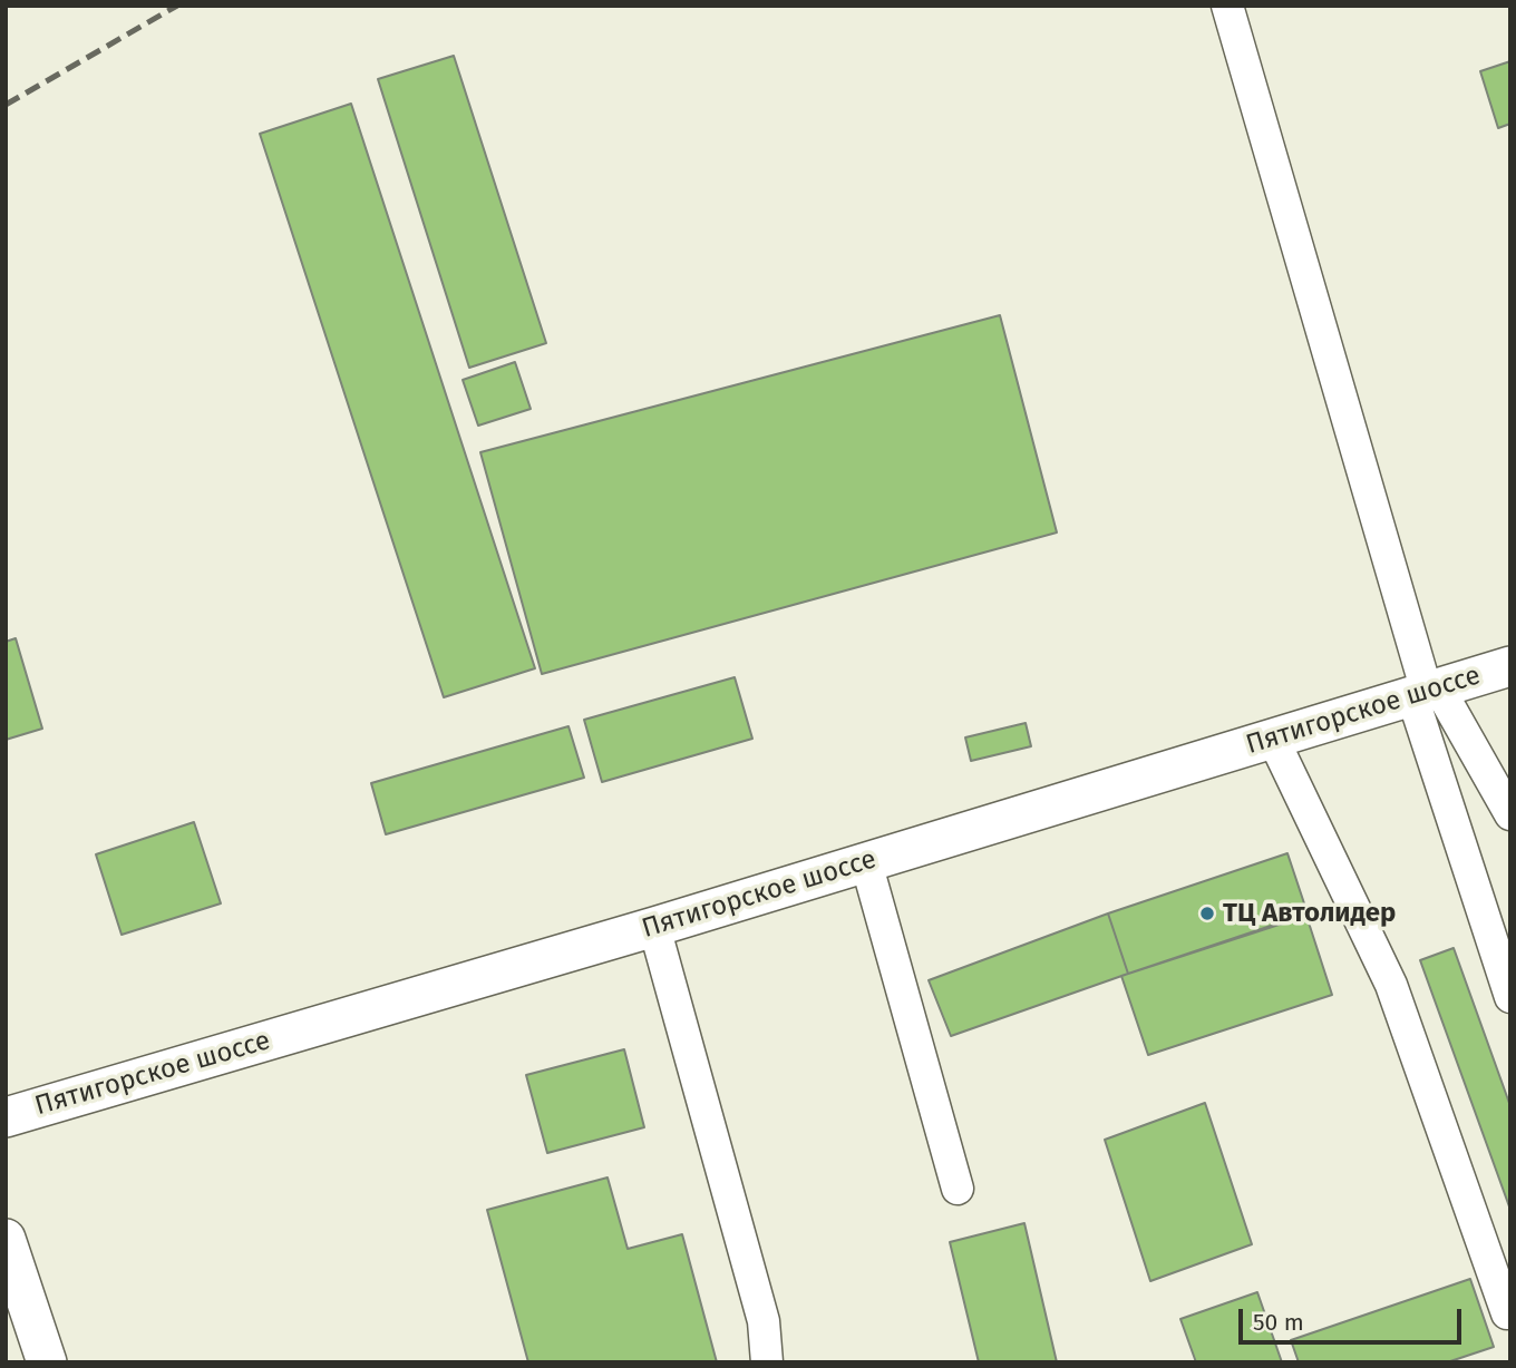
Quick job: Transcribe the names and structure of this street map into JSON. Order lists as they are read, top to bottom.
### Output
{
  "streets": {
    "main road": ["Пятигорское шоссе"]
  },
  "places": ["ТЦ Автолидер"],
  "scale_bar": "50 m"
}
